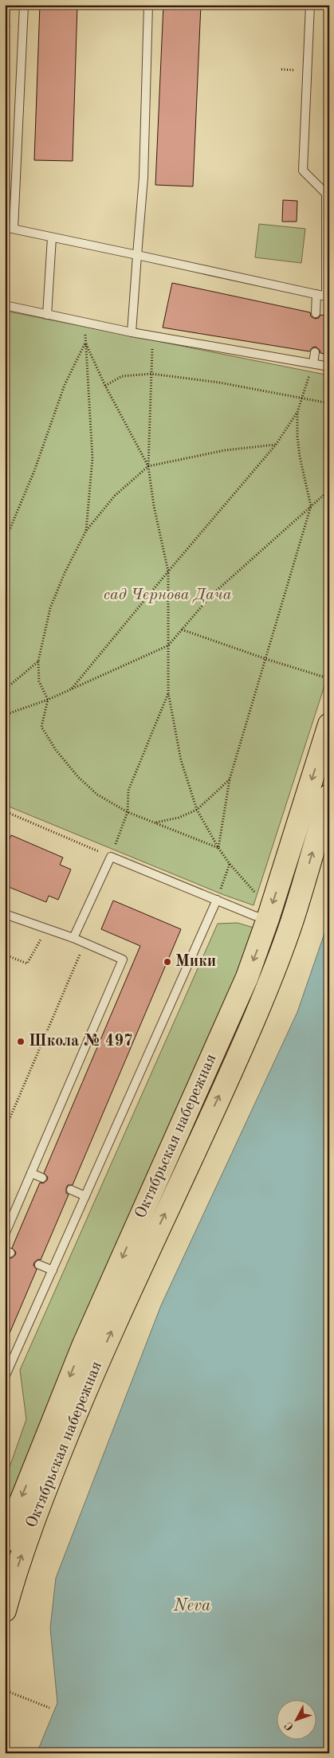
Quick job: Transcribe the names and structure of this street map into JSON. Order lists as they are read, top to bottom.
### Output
{
  "streets": {
    "main road": ["Октябрьская набережная"]
  },
  "water": ["Neva"],
  "parks": ["сад Чернова Дача"],
  "places": ["Мики", "Школа № 497"],
  "north": "bottom left"
}
